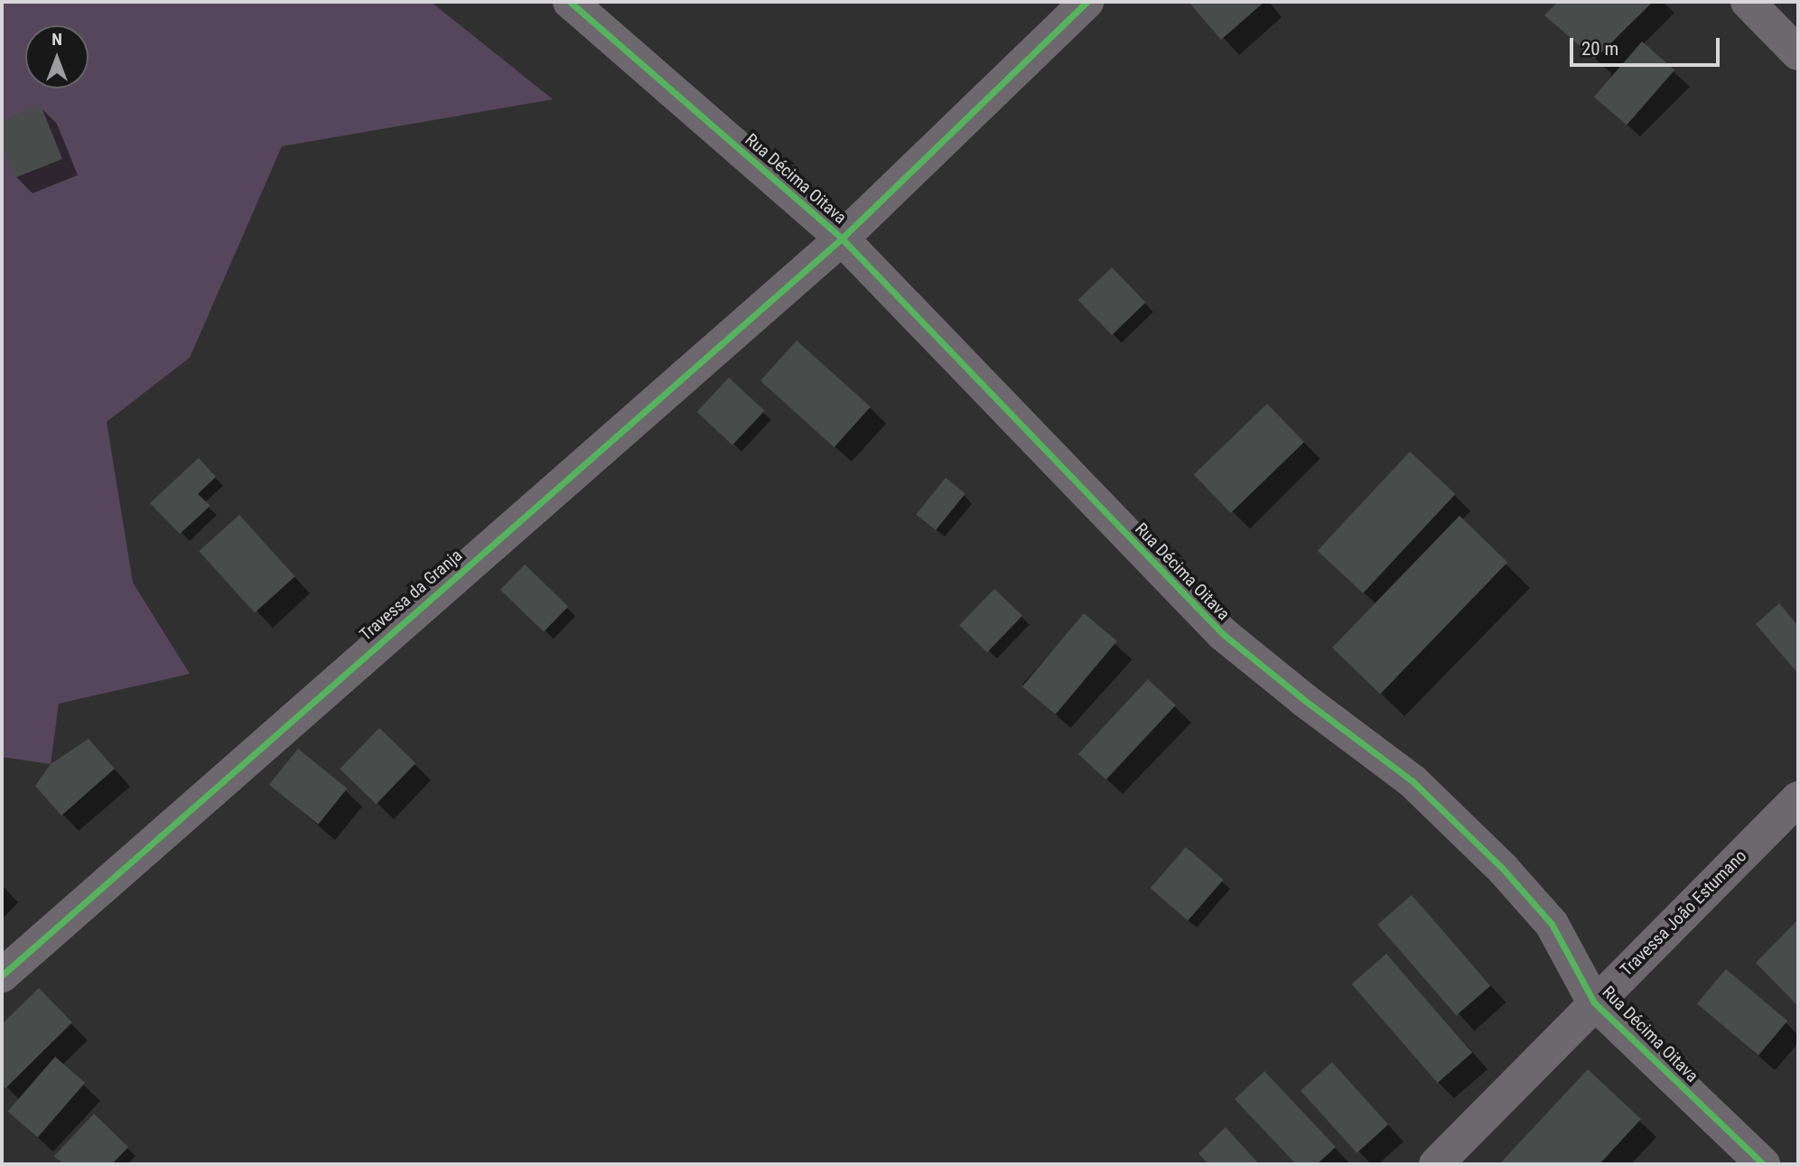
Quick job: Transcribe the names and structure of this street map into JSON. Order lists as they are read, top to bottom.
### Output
{
  "streets": {
    "street": ["Rua Décima Oitava", "Travessa da Granja", "Travessa João Estumano"]
  },
  "crossings": [
    ["Rua Décima Oitava", "Travessa da Granja"],
    ["Rua Décima Oitava", "Travessa João Estumano"]
  ],
  "scale_bar": "20 m",
  "north": "top"
}
